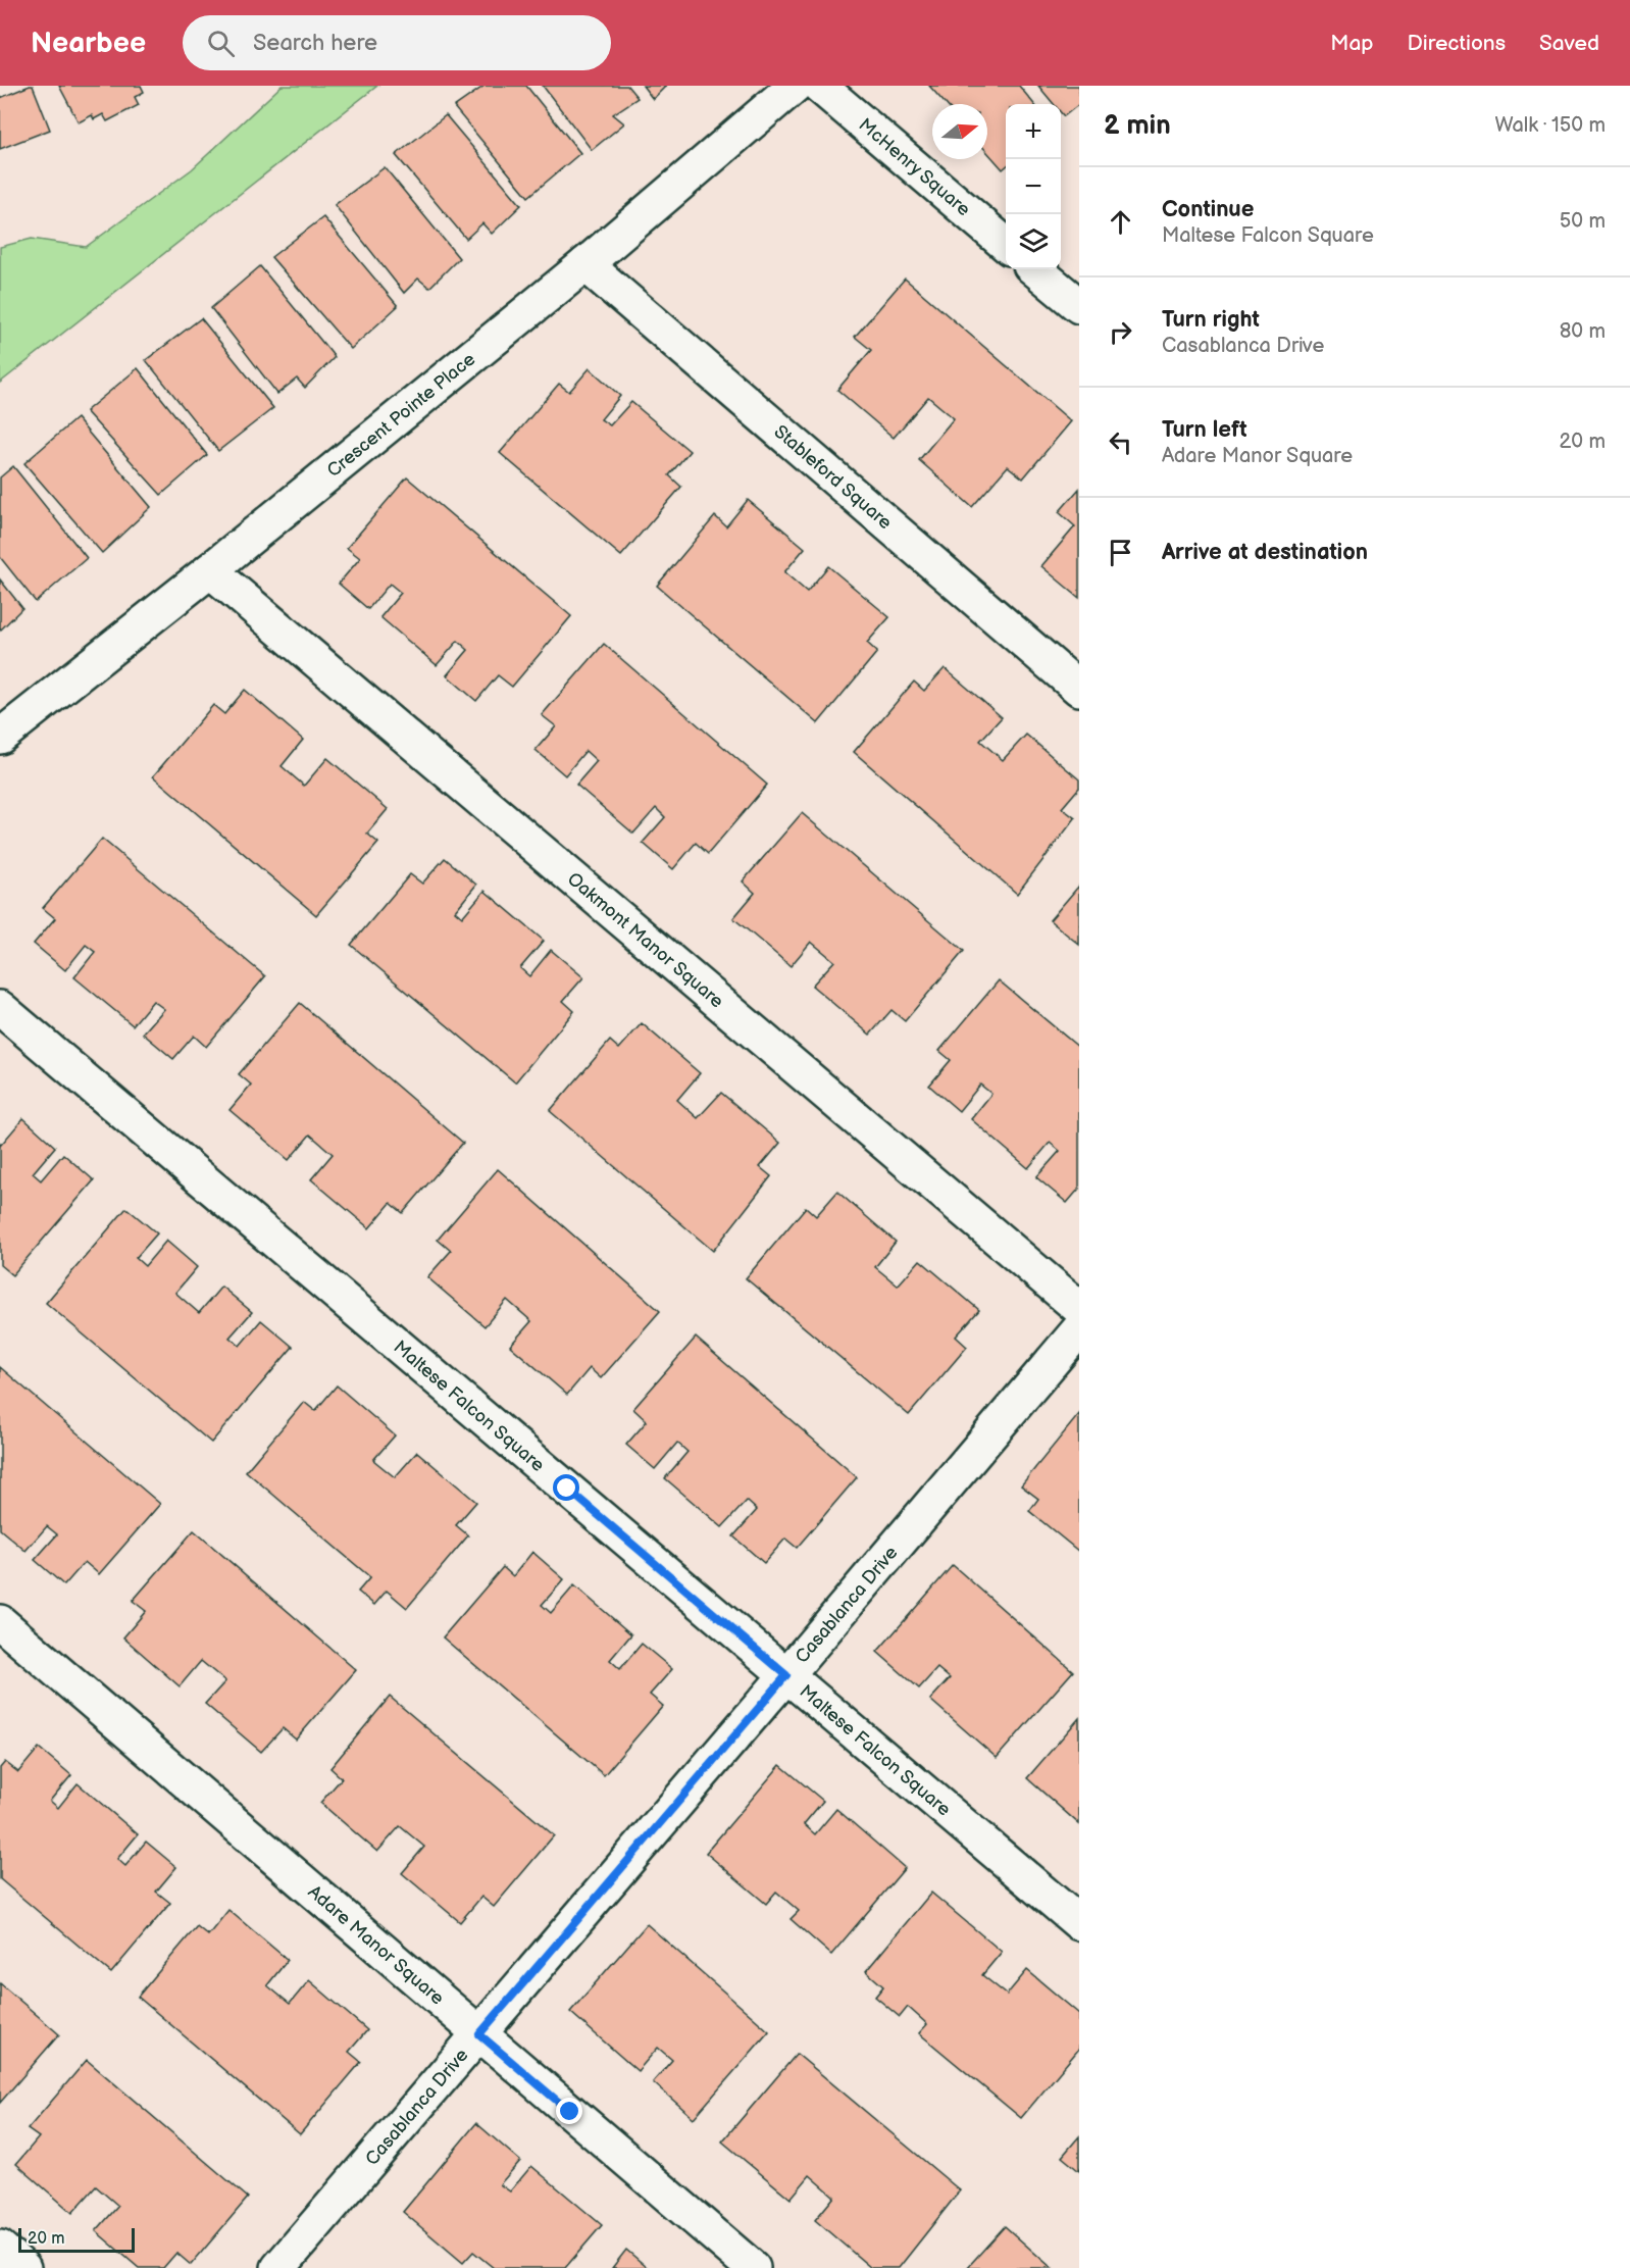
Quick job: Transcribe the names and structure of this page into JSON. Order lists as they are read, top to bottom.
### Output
{
  "streets": {
    "street": [
      "McHenry Square",
      "Crescent Pointe Place",
      "Stableford Square",
      "Oakmont Manor Square",
      "Maltese Falcon Square",
      "Casablanca Drive",
      "Adare Manor Square"
    ]
  },
  "crossings": [
    ["Crescent Pointe Place", "Stableford Square"],
    ["Crescent Pointe Place", "Oakmont Manor Square"],
    ["Maltese Falcon Square", "Casablanca Drive"],
    ["Casablanca Drive", "Adare Manor Square"]
  ],
  "scale_bar": "20 m",
  "north": "right",
  "page": {
    "header": "Nearbee",
    "search": "Search here",
    "nav": ["Map", "Directions", "Saved"],
    "heading": ["2 min", "Walk · 150 m"],
    "map_buttons": ["+", "−"],
    "list": [
      ["Continue", "Maltese Falcon Square", "50 m"],
      ["Turn right", "Casablanca Drive", "80 m"],
      ["Turn left", "Adare Manor Square", "20 m"],
      "Arrive at destination"
    ],
    "scale": "20 m"
  }
}
